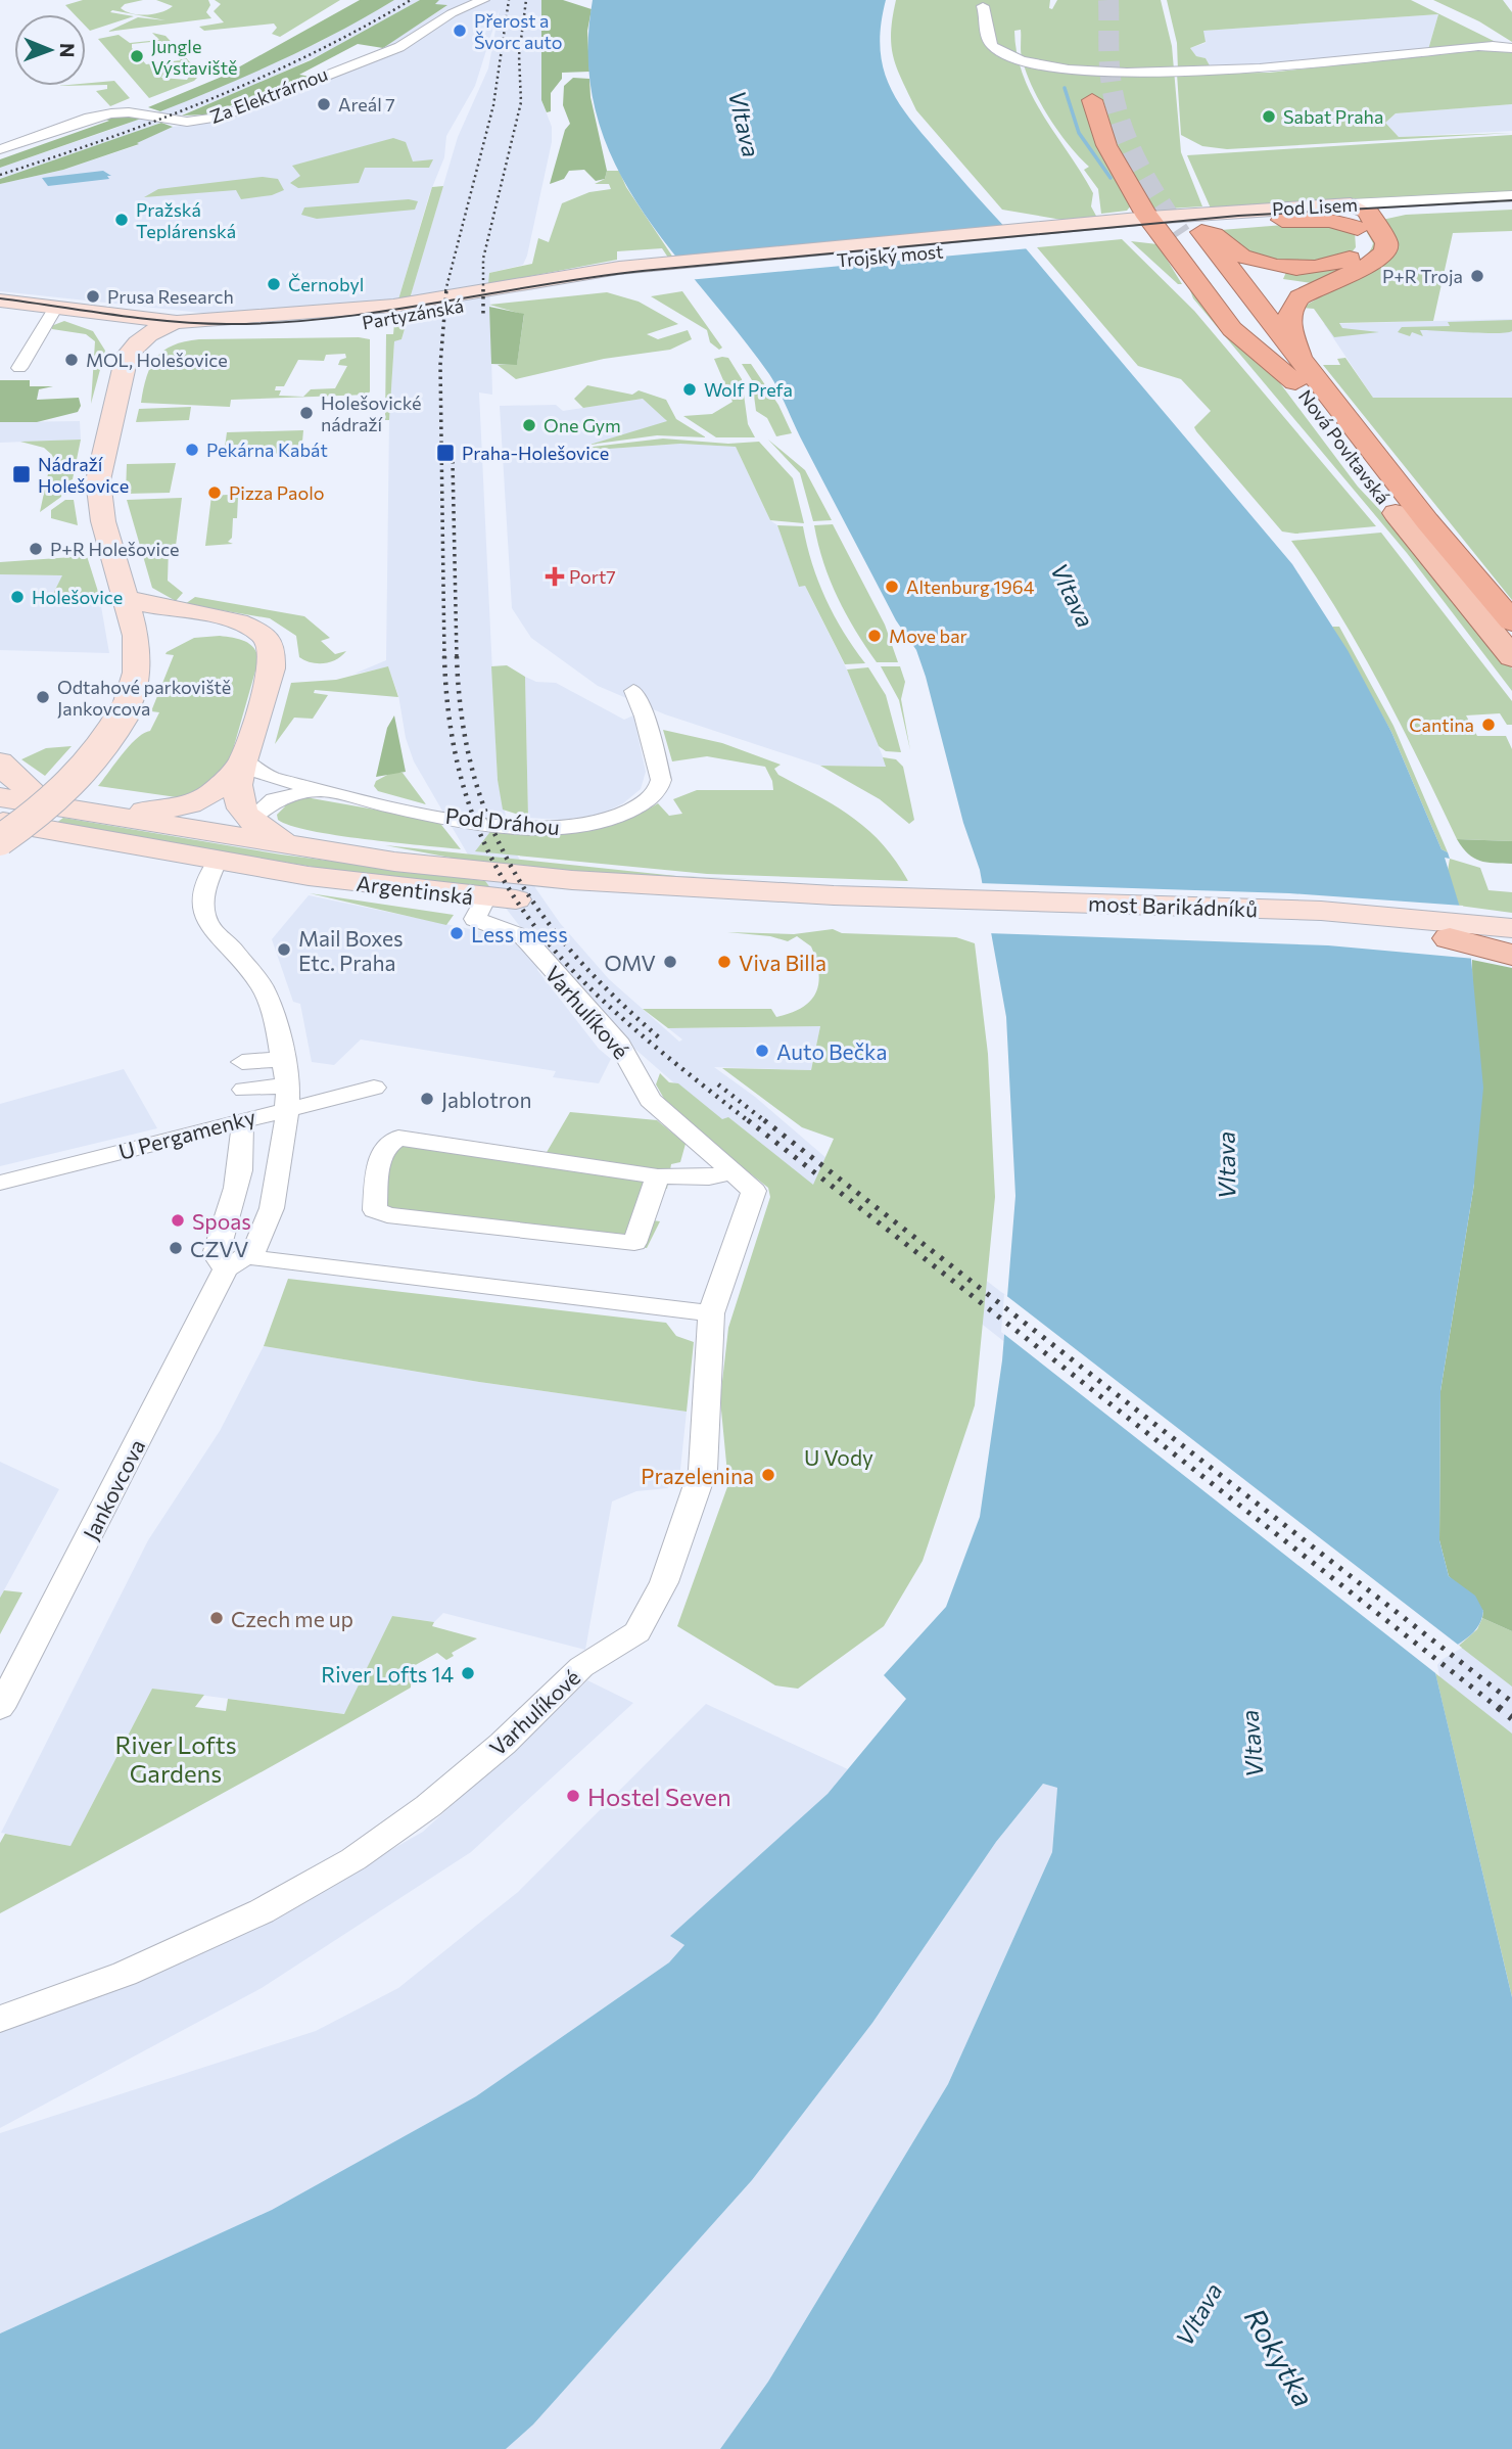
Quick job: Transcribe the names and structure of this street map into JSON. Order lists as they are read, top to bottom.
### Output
{
  "streets": {
    "highway": ["Nová Povltavská"],
    "main road": [
      "Pod Lisem",
      "Trojský most",
      "Partyzánská",
      "Argentinská",
      "most Barikádníků"
    ],
    "street": [
      "Za Elektrárnou",
      "Pod Dráhou",
      "Varhulíkové",
      "U Pergamenky",
      "Jankovcova"
    ]
  },
  "crossings": [
    ["Pod Lisem", "Trojský most"],
    ["Pod Lisem", "Nová Povltavská"],
    ["Trojský most", "Partyzánská"],
    ["Argentinská", "most Barikádníků"],
    ["Argentinská", "Varhulíkové"],
    ["Argentinská", "Jankovcova"],
    ["U Pergamenky", "Jankovcova"]
  ],
  "water": ["Vltava", "Rokytka"],
  "parks": ["U Vody", "River Lofts Gardens"],
  "places": {
    "other": [
      "Přerost a Švorc auto",
      "Jungle Výstaviště",
      "Areál 7",
      "Sabat Praha",
      "Pražská Teplárenská",
      "P+R Troja",
      "Černobyl",
      "Prusa Research",
      "MOL, Holešovice",
      "Wolf Prefa",
      "Holešovické nádraží",
      "One Gym",
      "Pekárna Kabát",
      "Pizza Paolo",
      "P+R Holešovice",
      "Altenburg 1964",
      "Holešovice",
      "Move bar",
      "Odtahové parkoviště Jankovcova",
      "Cantina",
      "Less mess",
      "Mail Boxes Etc. Praha",
      "OMV",
      "Viva Billa",
      "Auto Bečka",
      "Jablotron",
      "Spoas",
      "CZVV",
      "Prazelenina",
      "Czech me up",
      "River Lofts 14",
      "Hostel Seven"
    ],
    "transit": ["Praha-Holešovice", "Nádraží Holešovice"],
    "health": ["Port7"]
  },
  "north": "right"
}
